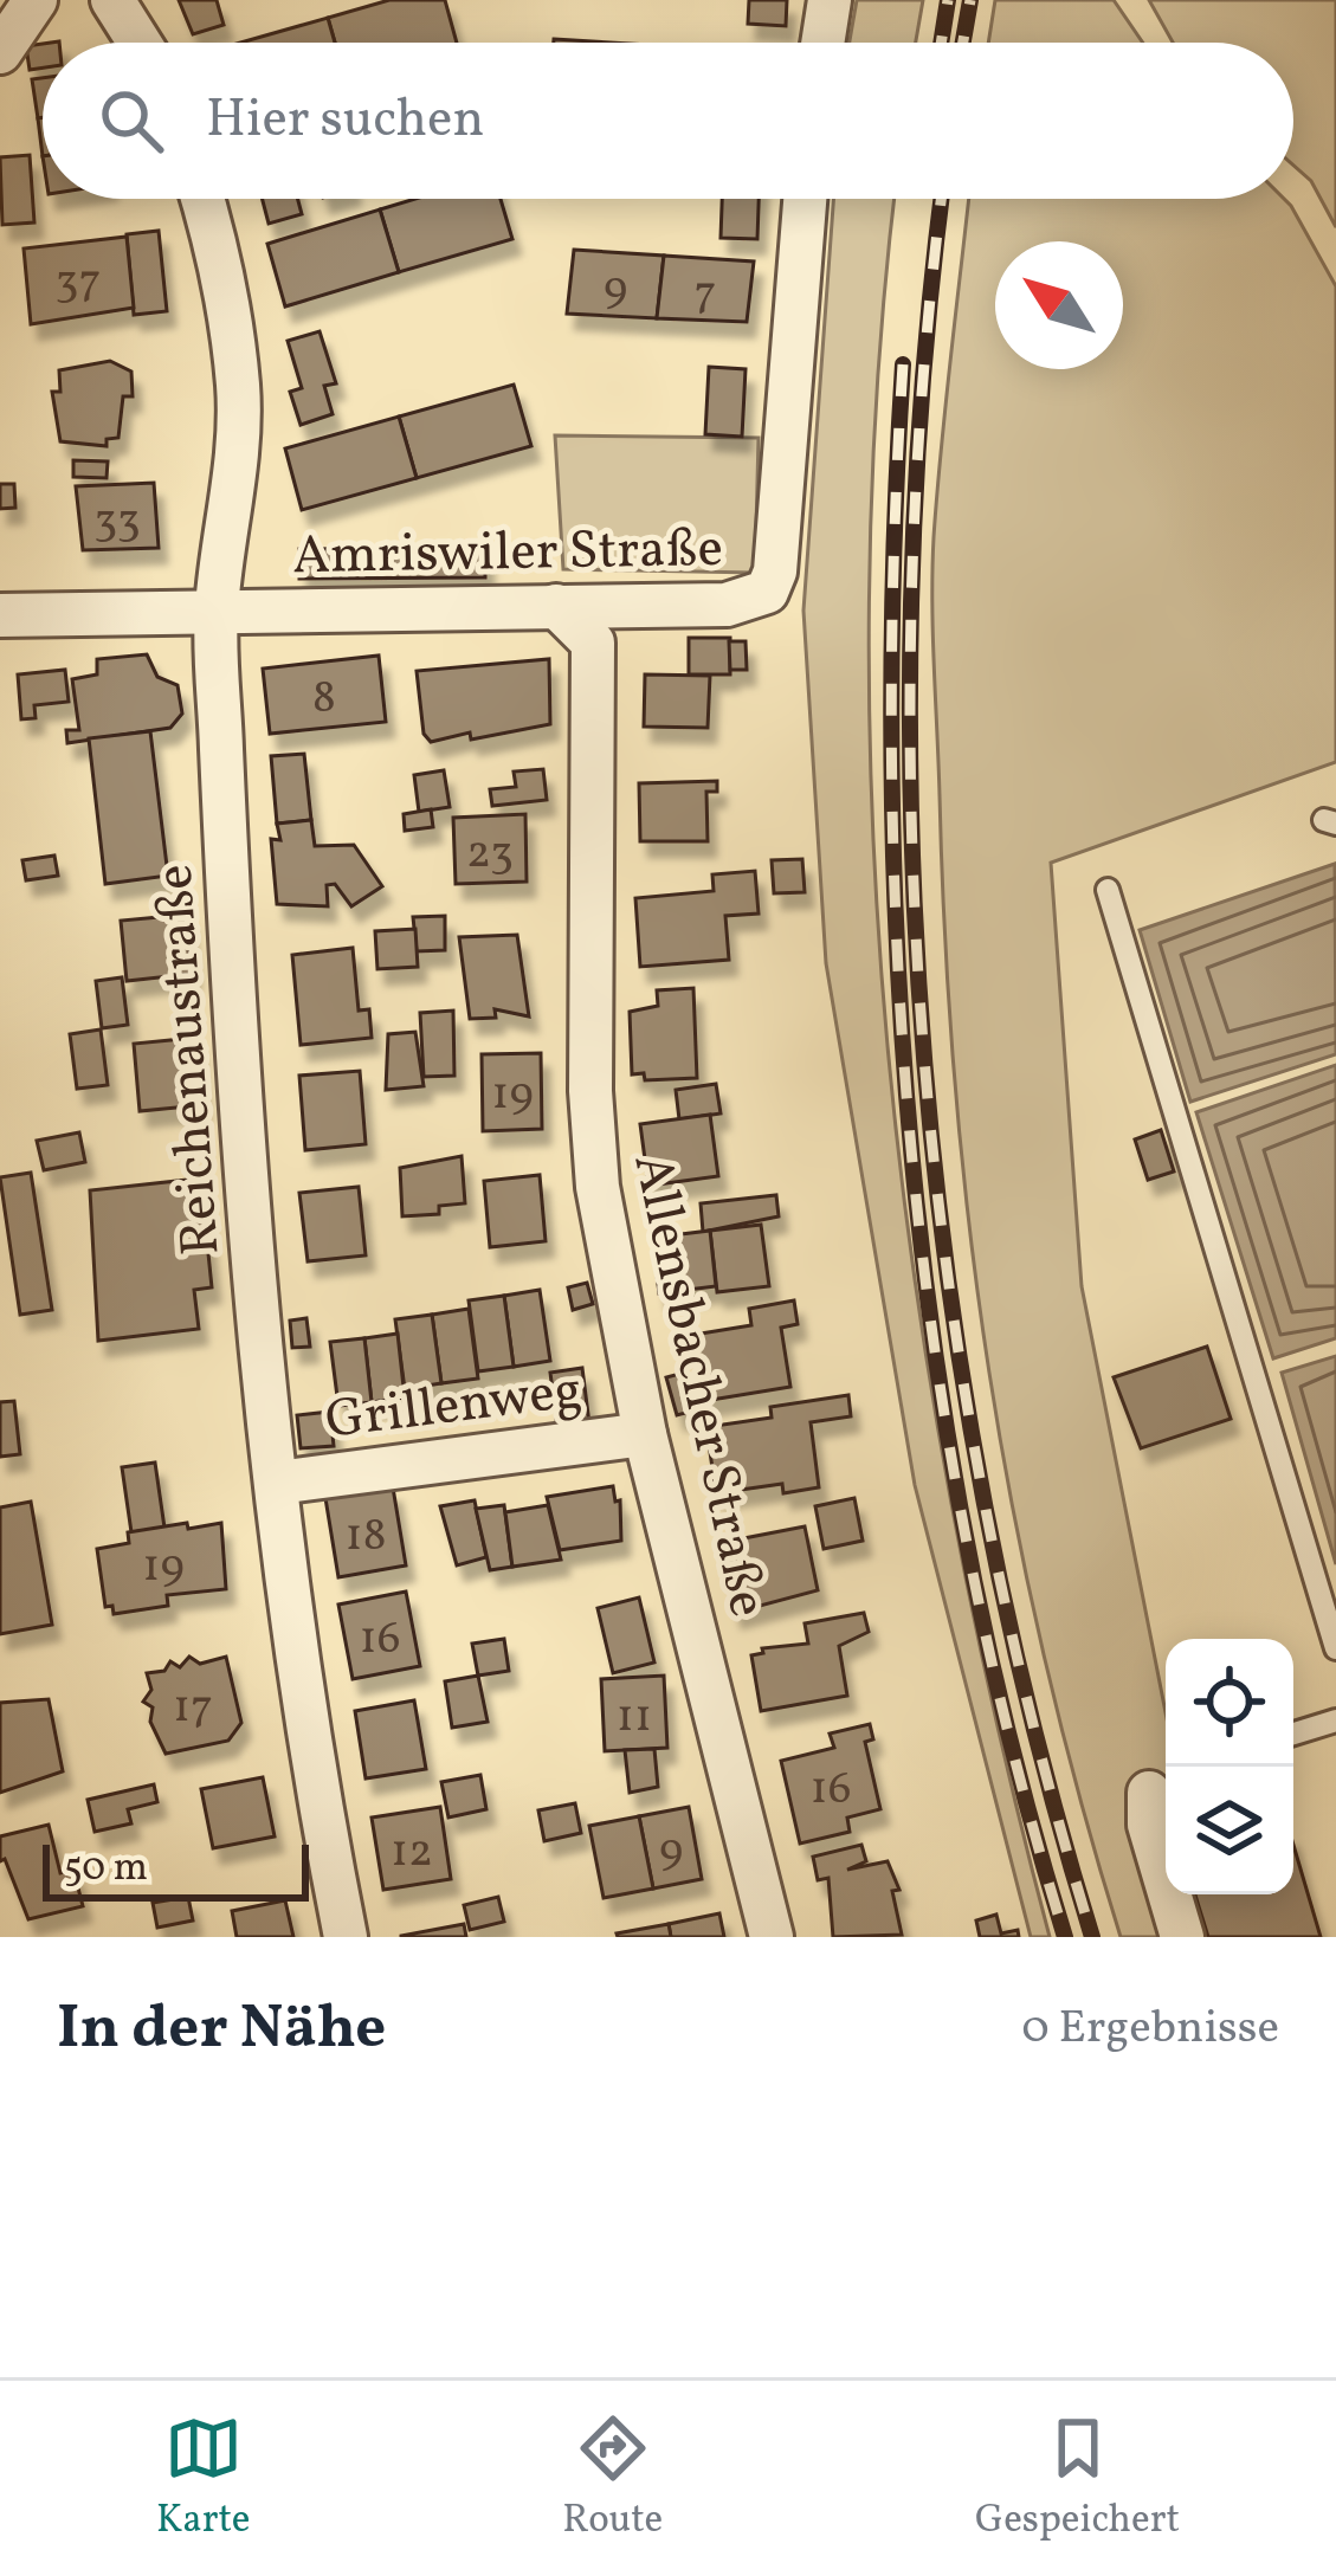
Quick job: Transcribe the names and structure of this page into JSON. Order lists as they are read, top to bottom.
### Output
{
  "streets": {
    "street": [
      "Amriswiler Straße",
      "Reichenaustraße",
      "Allensbacher Straße",
      "Grillenweg"
    ]
  },
  "crossings": [
    ["Amriswiler Straße", "Reichenaustraße"],
    ["Amriswiler Straße", "Allensbacher Straße"],
    ["Reichenaustraße", "Grillenweg"],
    ["Allensbacher Straße", "Grillenweg"]
  ],
  "house_numbers": [
    "37",
    "9",
    "7",
    "33",
    "8",
    "23",
    "19",
    "18",
    "19",
    "16",
    "17",
    "11",
    "16",
    "9",
    "12"
  ],
  "scale_bar": "50 m",
  "north": "top left",
  "page": {
    "search": "Hier suchen",
    "scale": "50 m",
    "heading": ["In der Nähe", "0 Ergebnisse"],
    "nav": ["Karte", "Route", "Gespeichert"]
  }
}
